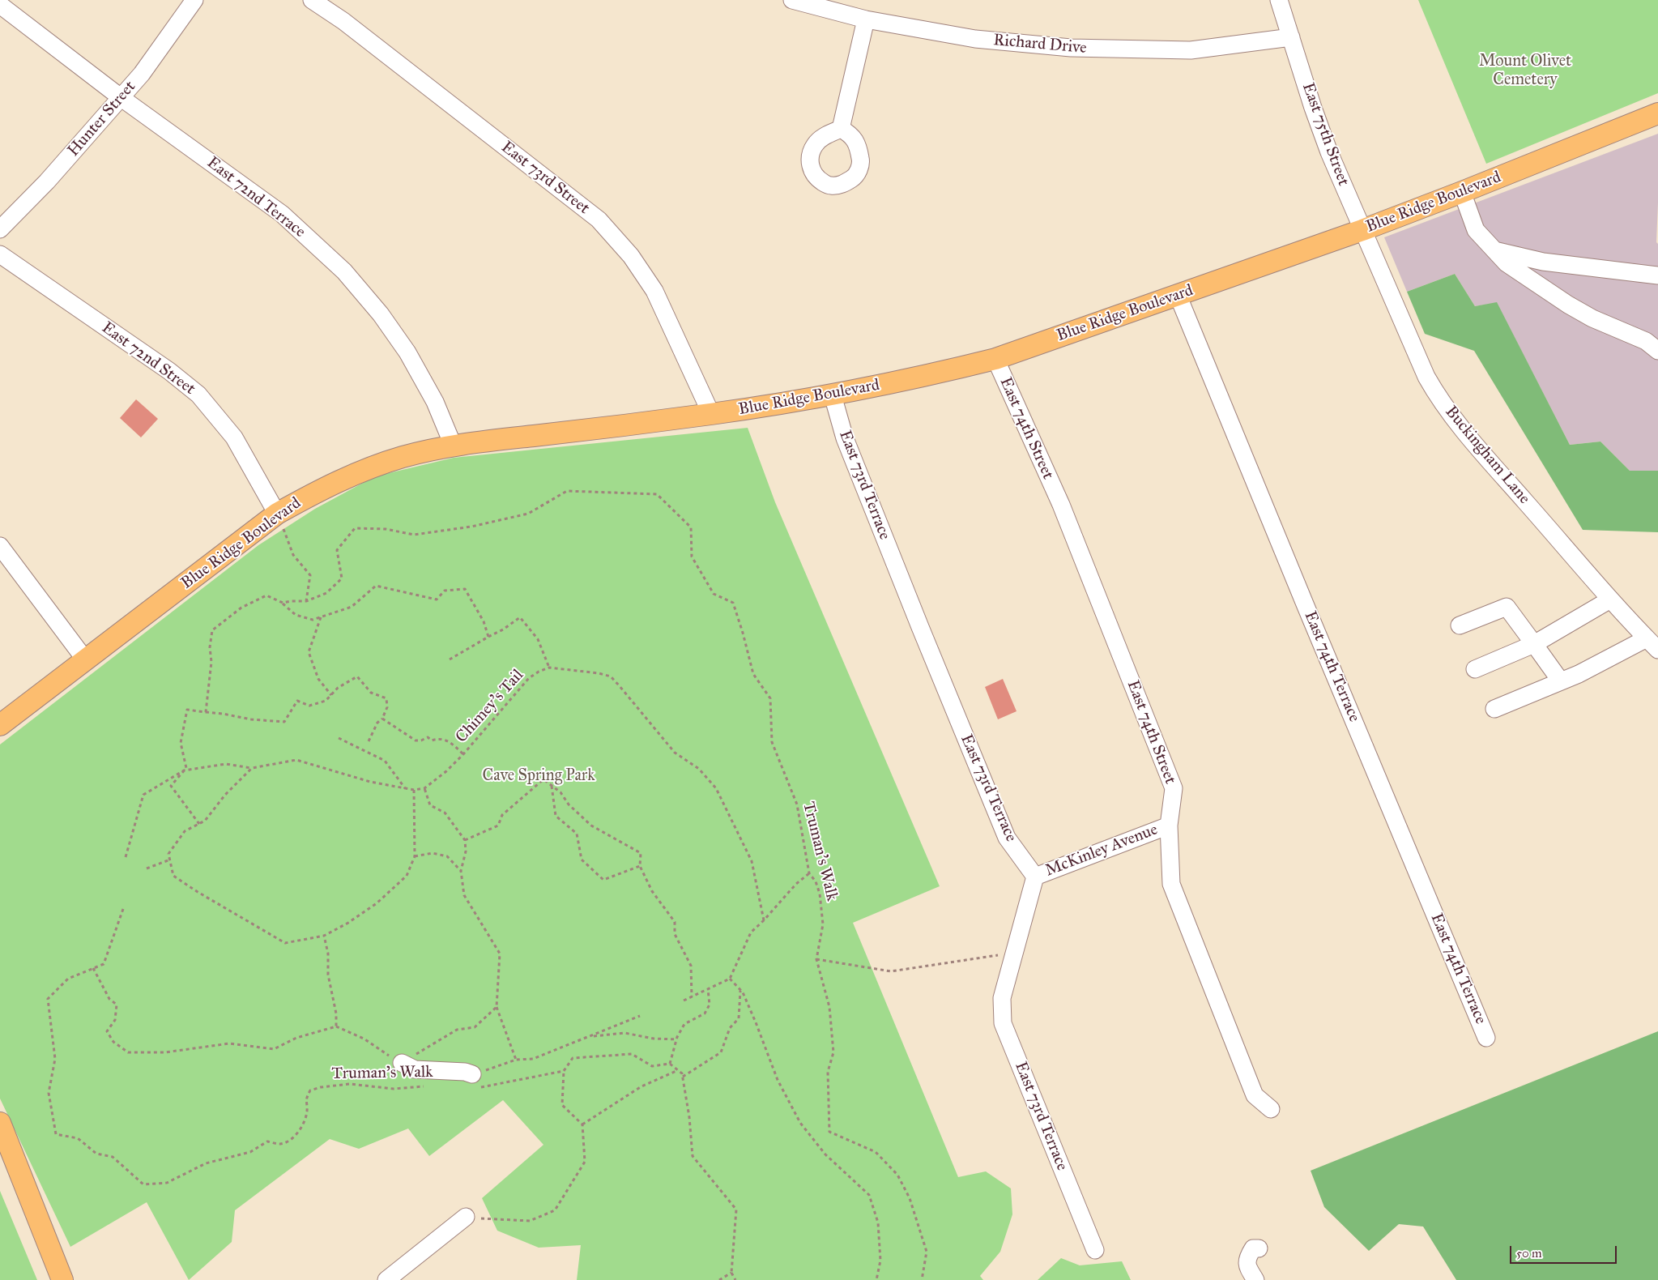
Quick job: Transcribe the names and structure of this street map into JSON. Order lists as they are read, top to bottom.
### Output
{
  "streets": {
    "main road": ["Blue Ridge Boulevard"],
    "street": [
      "Richard Drive",
      "Hunter Street",
      "East 75th Street",
      "East 73rd Street",
      "East 72nd Terrace",
      "East 72nd Street",
      "East 74th Street",
      "Buckingham Lane",
      "East 73rd Terrace",
      "East 74th Terrace",
      "McKinley Avenue"
    ],
    "path": ["Chimey's Tail", "Truman's Walk"]
  },
  "crossings": [
    ["Richard Drive", "East 75th Street"],
    ["Hunter Street", "East 72nd Terrace"],
    ["East 75th Street", "Blue Ridge Boulevard"],
    ["East 75th Street", "Buckingham Lane"],
    ["East 73rd Street", "Blue Ridge Boulevard"],
    ["East 72nd Terrace", "Blue Ridge Boulevard"],
    ["Blue Ridge Boulevard", "East 72nd Street"],
    ["Blue Ridge Boulevard", "East 74th Street"],
    ["Blue Ridge Boulevard", "Buckingham Lane"],
    ["Blue Ridge Boulevard", "East 73rd Terrace"],
    ["Blue Ridge Boulevard", "East 74th Terrace"],
    ["East 74th Street", "McKinley Avenue"],
    ["East 73rd Terrace", "McKinley Avenue"]
  ],
  "parks": ["Mount Olivet Cemetery", "Cave Spring Park"],
  "scale_bar": "50 m"
}
